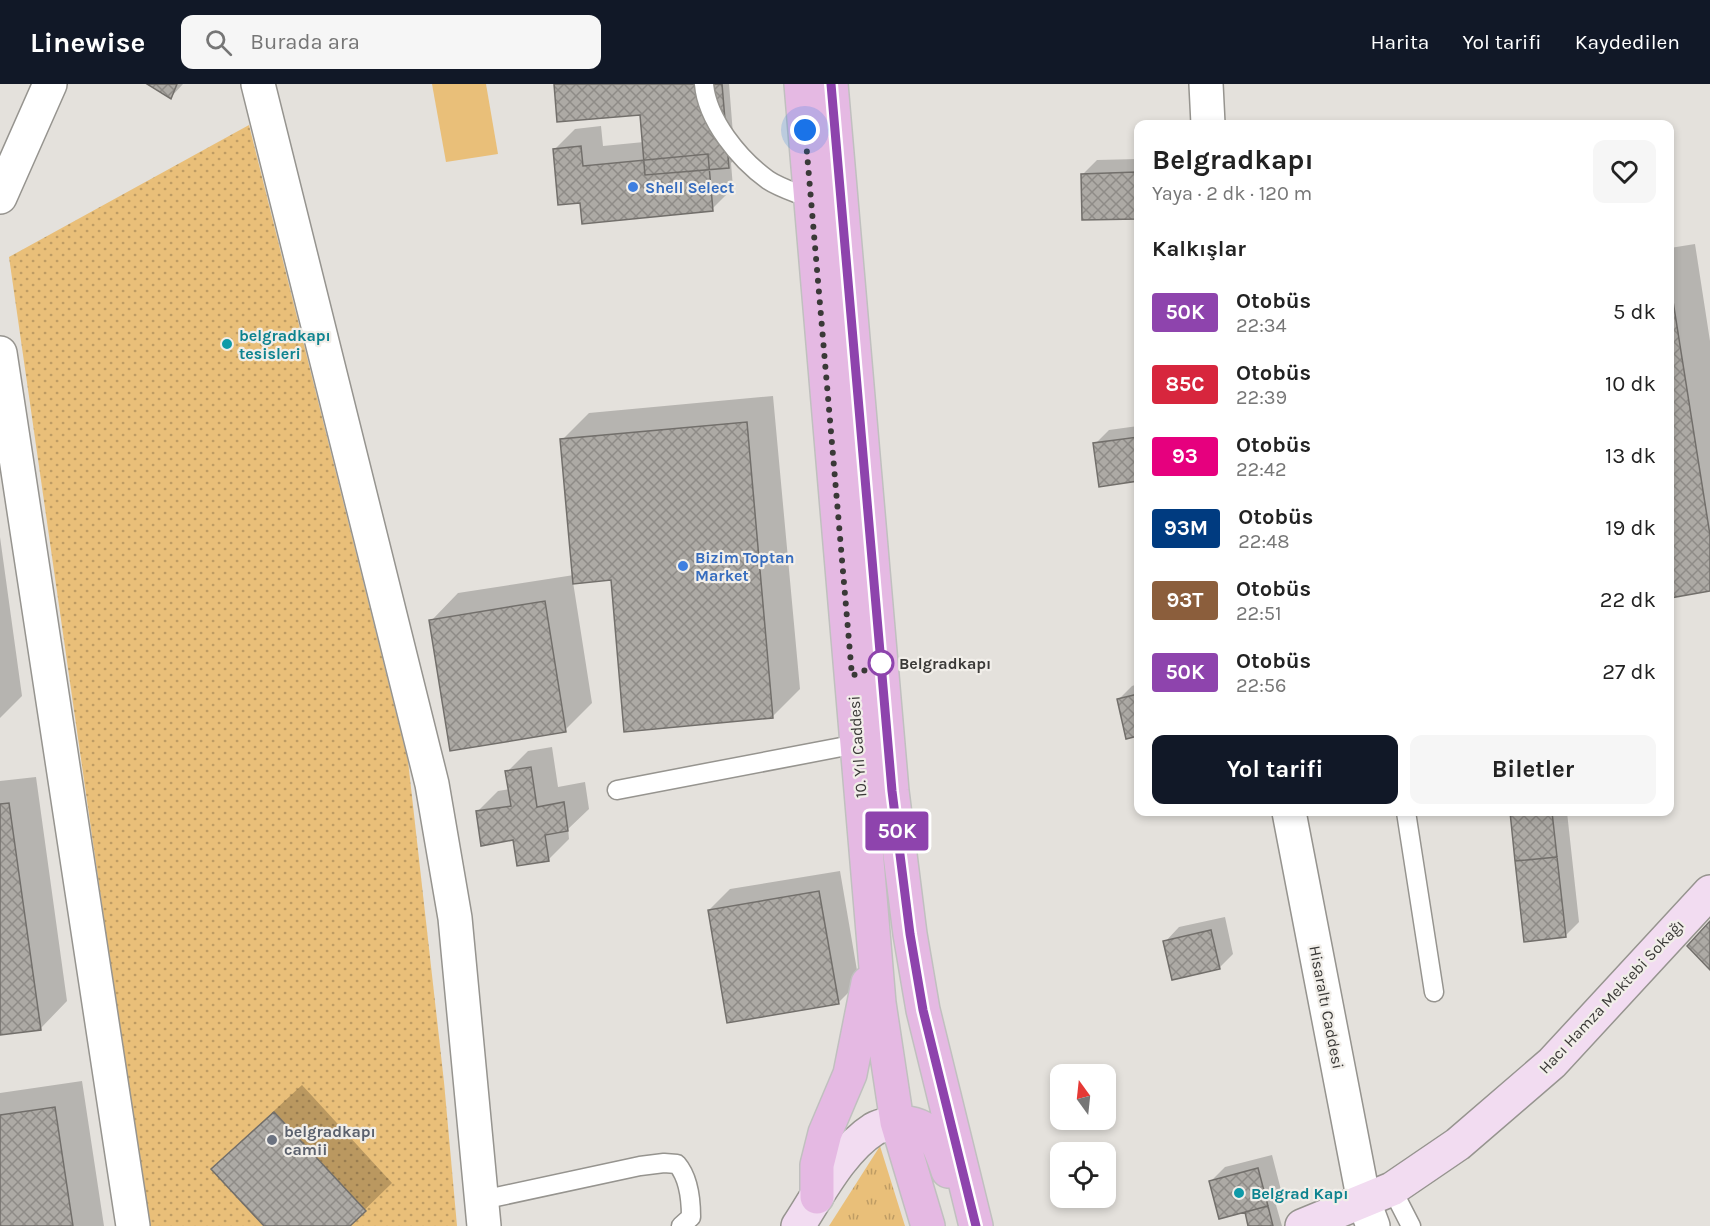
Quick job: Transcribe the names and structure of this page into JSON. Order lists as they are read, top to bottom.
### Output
{
  "streets": {
    "main road": ["10. Yıl Caddesi"],
    "street": ["Hacı Hamza Mektebi Sokağı", "Hisaraltı Caddesi"]
  },
  "crossings": [
    ["Hacı Hamza Mektebi Sokağı", "Hisaraltı Caddesi"]
  ],
  "places": [
    "Shell Select",
    "belgradkapı tesisleri",
    "Bizim Toptan Market",
    "Belgradkapı",
    "belgradkapı camii",
    "Belgrad Kapı"
  ],
  "lines": ["bus line 50K"],
  "north": "top",
  "page": {
    "header": "Linewise",
    "search": "Burada ara",
    "nav": ["Harita", "Yol tarifi", "Kaydedilen"],
    "on_map": "50K",
    "heading": [
      ["Belgradkapı", "Yaya · 2 dk · 120 m"],
      "Kalkışlar"
    ],
    "list": [
      {
        "mark": "50K",
        "name": "Otobüs",
        "note": "22:34",
        "value": "5 dk"
      },
      {
        "mark": "85C",
        "name": "Otobüs",
        "note": "22:39",
        "value": "10 dk"
      },
      {
        "mark": "93",
        "name": "Otobüs",
        "note": "22:42",
        "value": "13 dk"
      },
      {
        "mark": "93M",
        "name": "Otobüs",
        "note": "22:48",
        "value": "19 dk"
      },
      {
        "mark": "93T",
        "name": "Otobüs",
        "note": "22:51",
        "value": "22 dk"
      },
      {
        "mark": "50K",
        "name": "Otobüs",
        "note": "22:56",
        "value": "27 dk"
      }
    ],
    "buttons": ["Yol tarifi", "Biletler"]
  }
}
